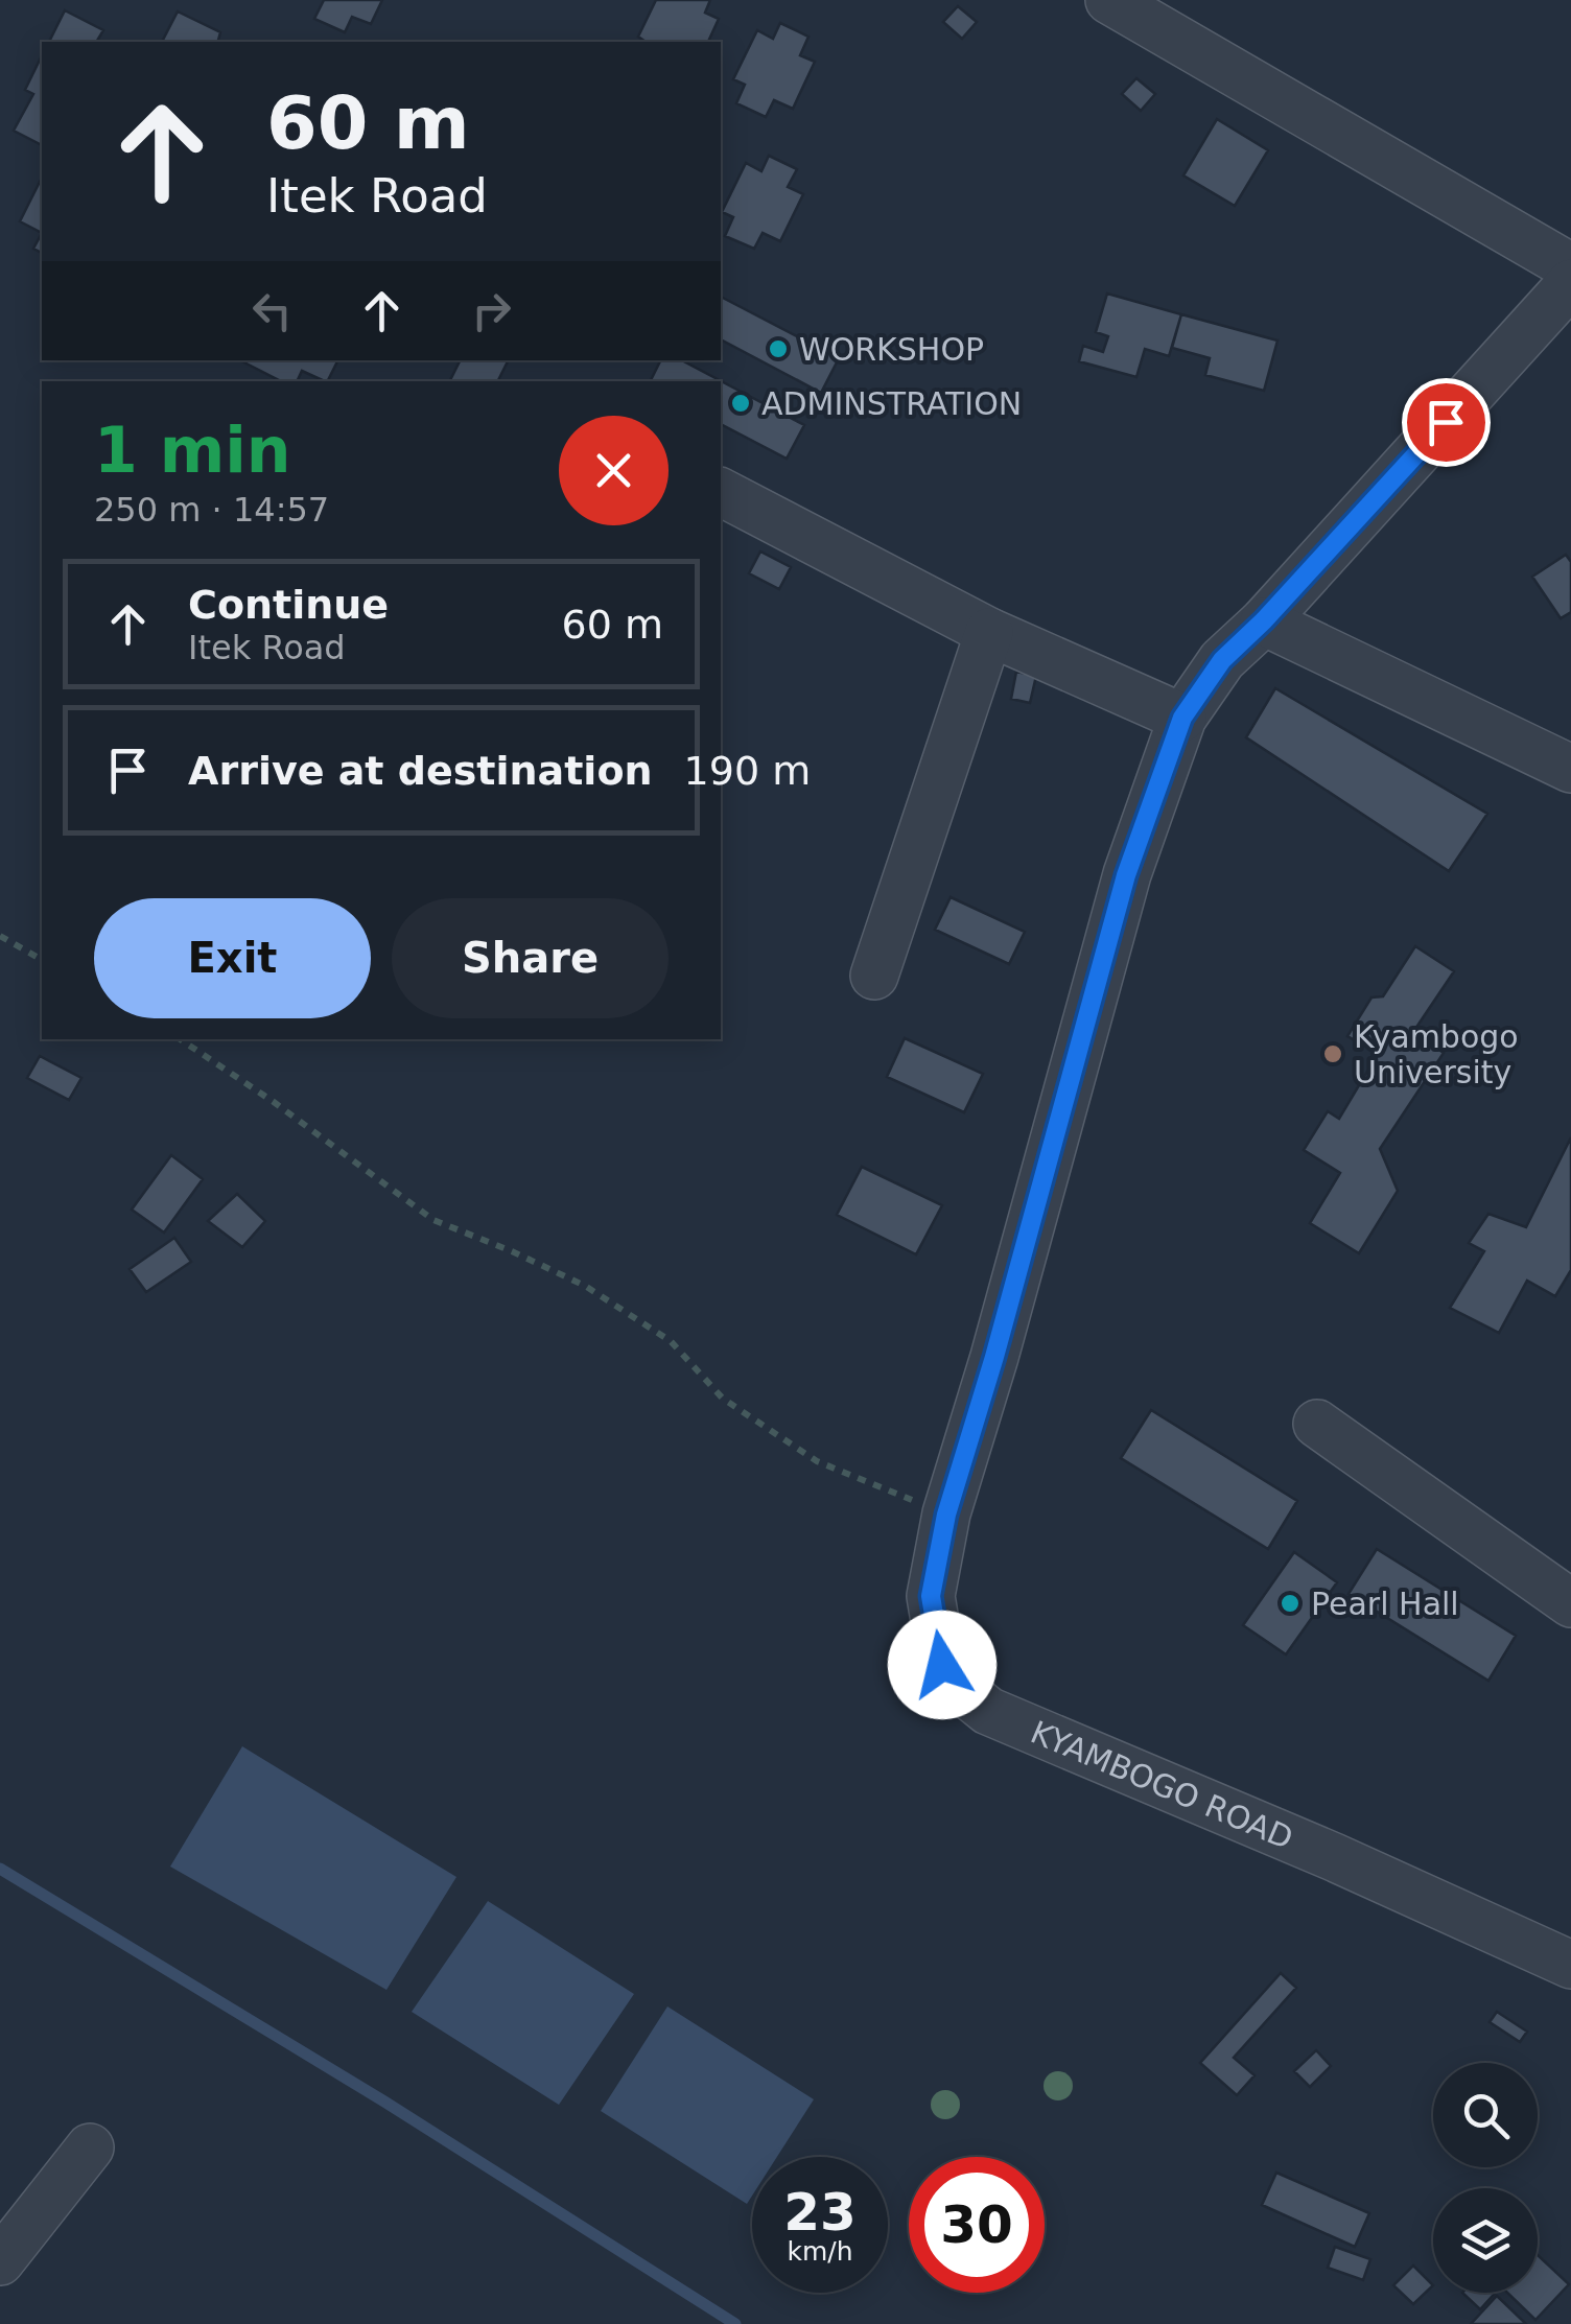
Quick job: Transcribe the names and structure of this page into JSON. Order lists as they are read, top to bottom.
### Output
{
  "streets": {
    "street": ["KYAMBOGO ROAD"]
  },
  "places": [
    "WORKSHOP",
    "ADMINSTRATION",
    "Kyambogo University",
    "Pearl Hall"
  ],
  "page": {
    "turn": ["60 m", "Itek Road"],
    "heading": ["1 min", "250 m · 14:57"],
    "list": [
      {
        "name": "Continue",
        "note": "Itek Road",
        "value": "60 m"
      },
      {
        "name": "Arrive at destination",
        "value": "190 m"
      }
    ],
    "buttons": ["Exit", "Share"],
    "speed": "23 km/h",
    "limit": "30"
  }
}
